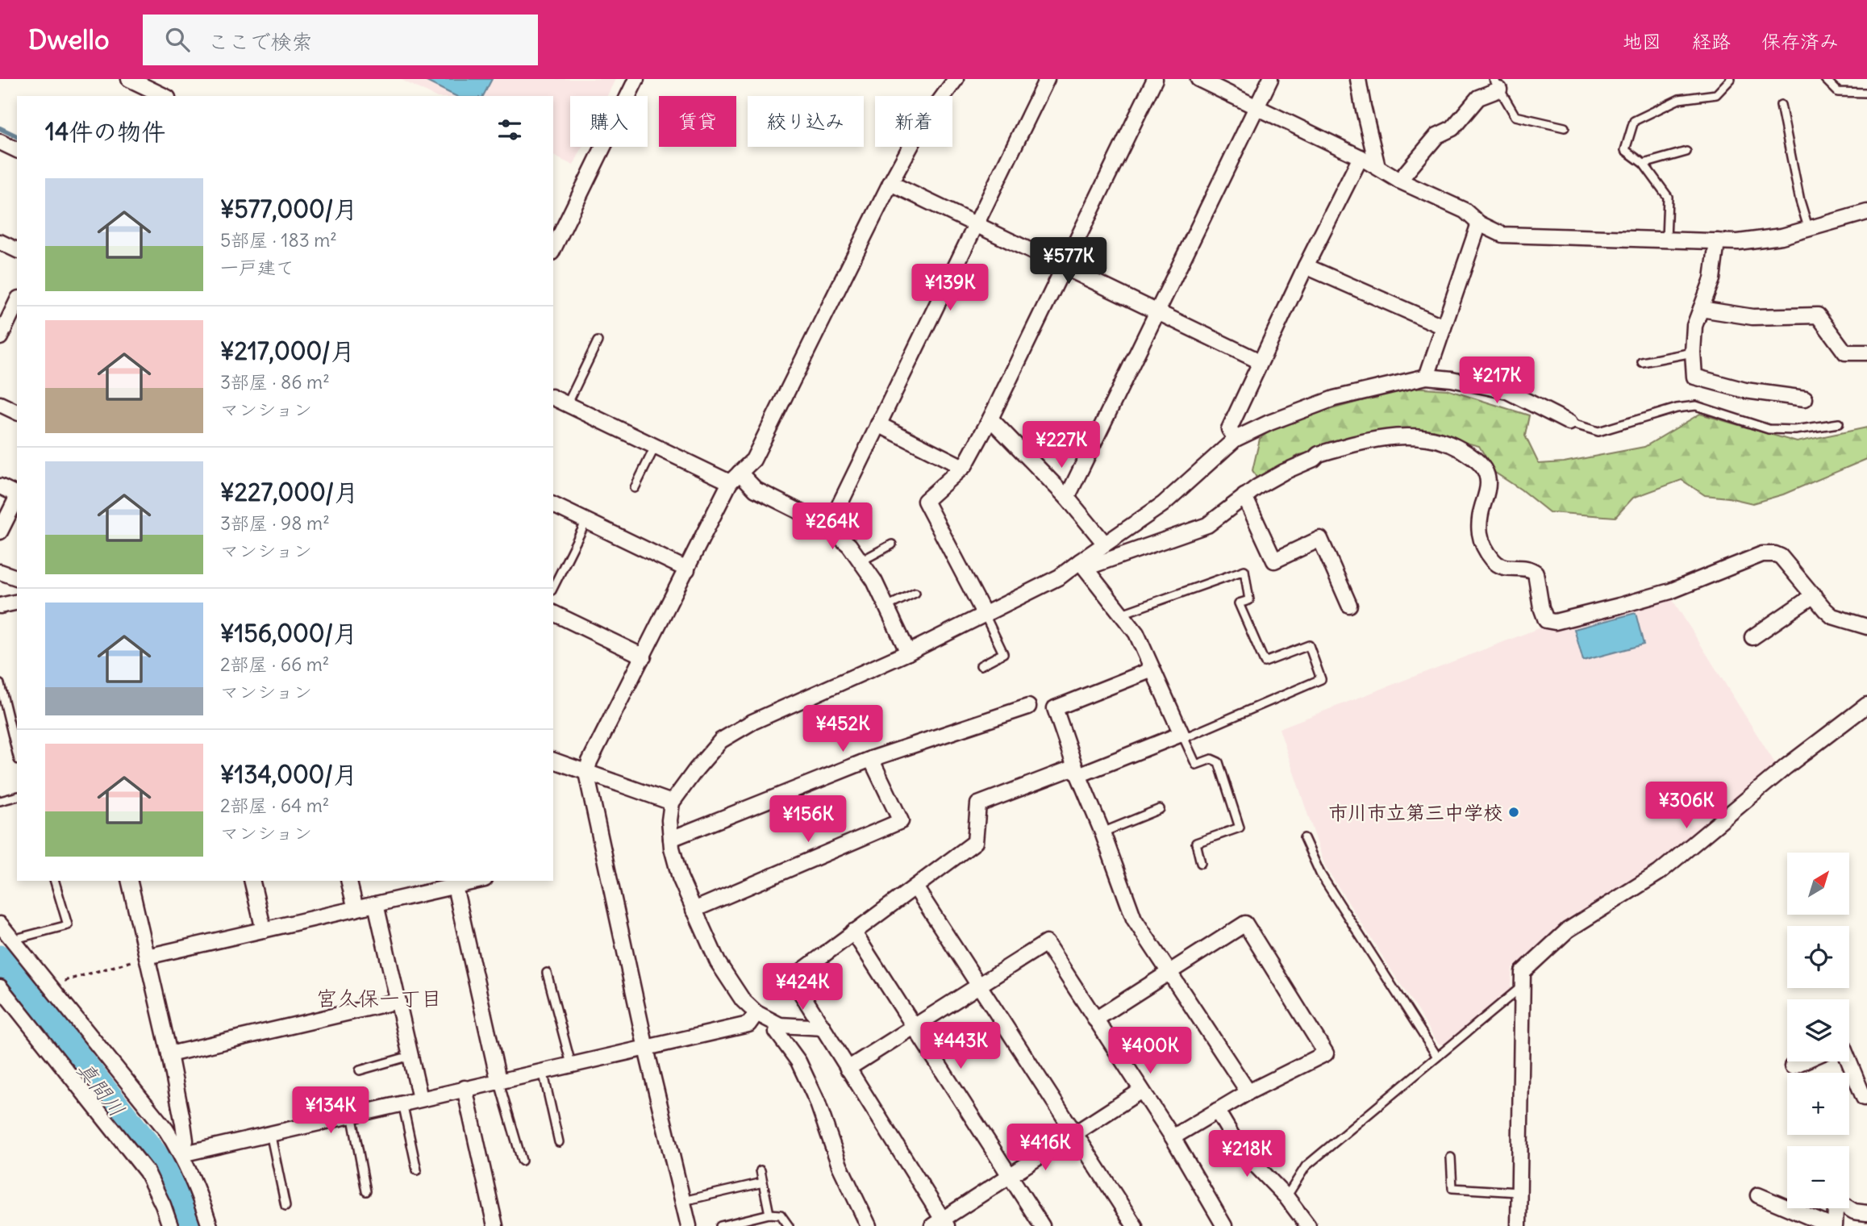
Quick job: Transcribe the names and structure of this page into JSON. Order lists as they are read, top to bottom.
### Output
{
  "districts": ["宮久保一丁目"],
  "water": ["真間川"],
  "places": ["市川市立第三中学校"],
  "north": "top right",
  "page": {
    "header": "Dwello",
    "search": "ここで検索",
    "nav": ["地図", "経路", "保存済み"],
    "chip": [
      "購入",
      "賃貸",
      "絞り込み",
      "新着"
    ],
    "heading": "14件の物件",
    "list": [
      {
        "name": "¥577,000/月",
        "note": "5部屋 · 183 m² · 一戸建て"
      },
      {
        "name": "¥217,000/月",
        "note": "3部屋 · 86 m² · マンション"
      },
      {
        "name": "¥227,000/月",
        "note": "3部屋 · 98 m² · マンション"
      },
      {
        "name": "¥156,000/月",
        "note": "2部屋 · 66 m² · マンション"
      },
      {
        "name": "¥134,000/月",
        "note": "2部屋 · 64 m² · マンション"
      }
    ],
    "price": [
      "¥577K",
      "¥139K",
      "¥217K",
      "¥227K",
      "¥264K",
      "¥452K",
      "¥306K",
      "¥156K",
      "¥424K",
      "¥443K",
      "¥400K",
      "¥134K",
      "¥416K",
      "¥218K"
    ],
    "map_buttons": ["+", "−"]
  }
}
